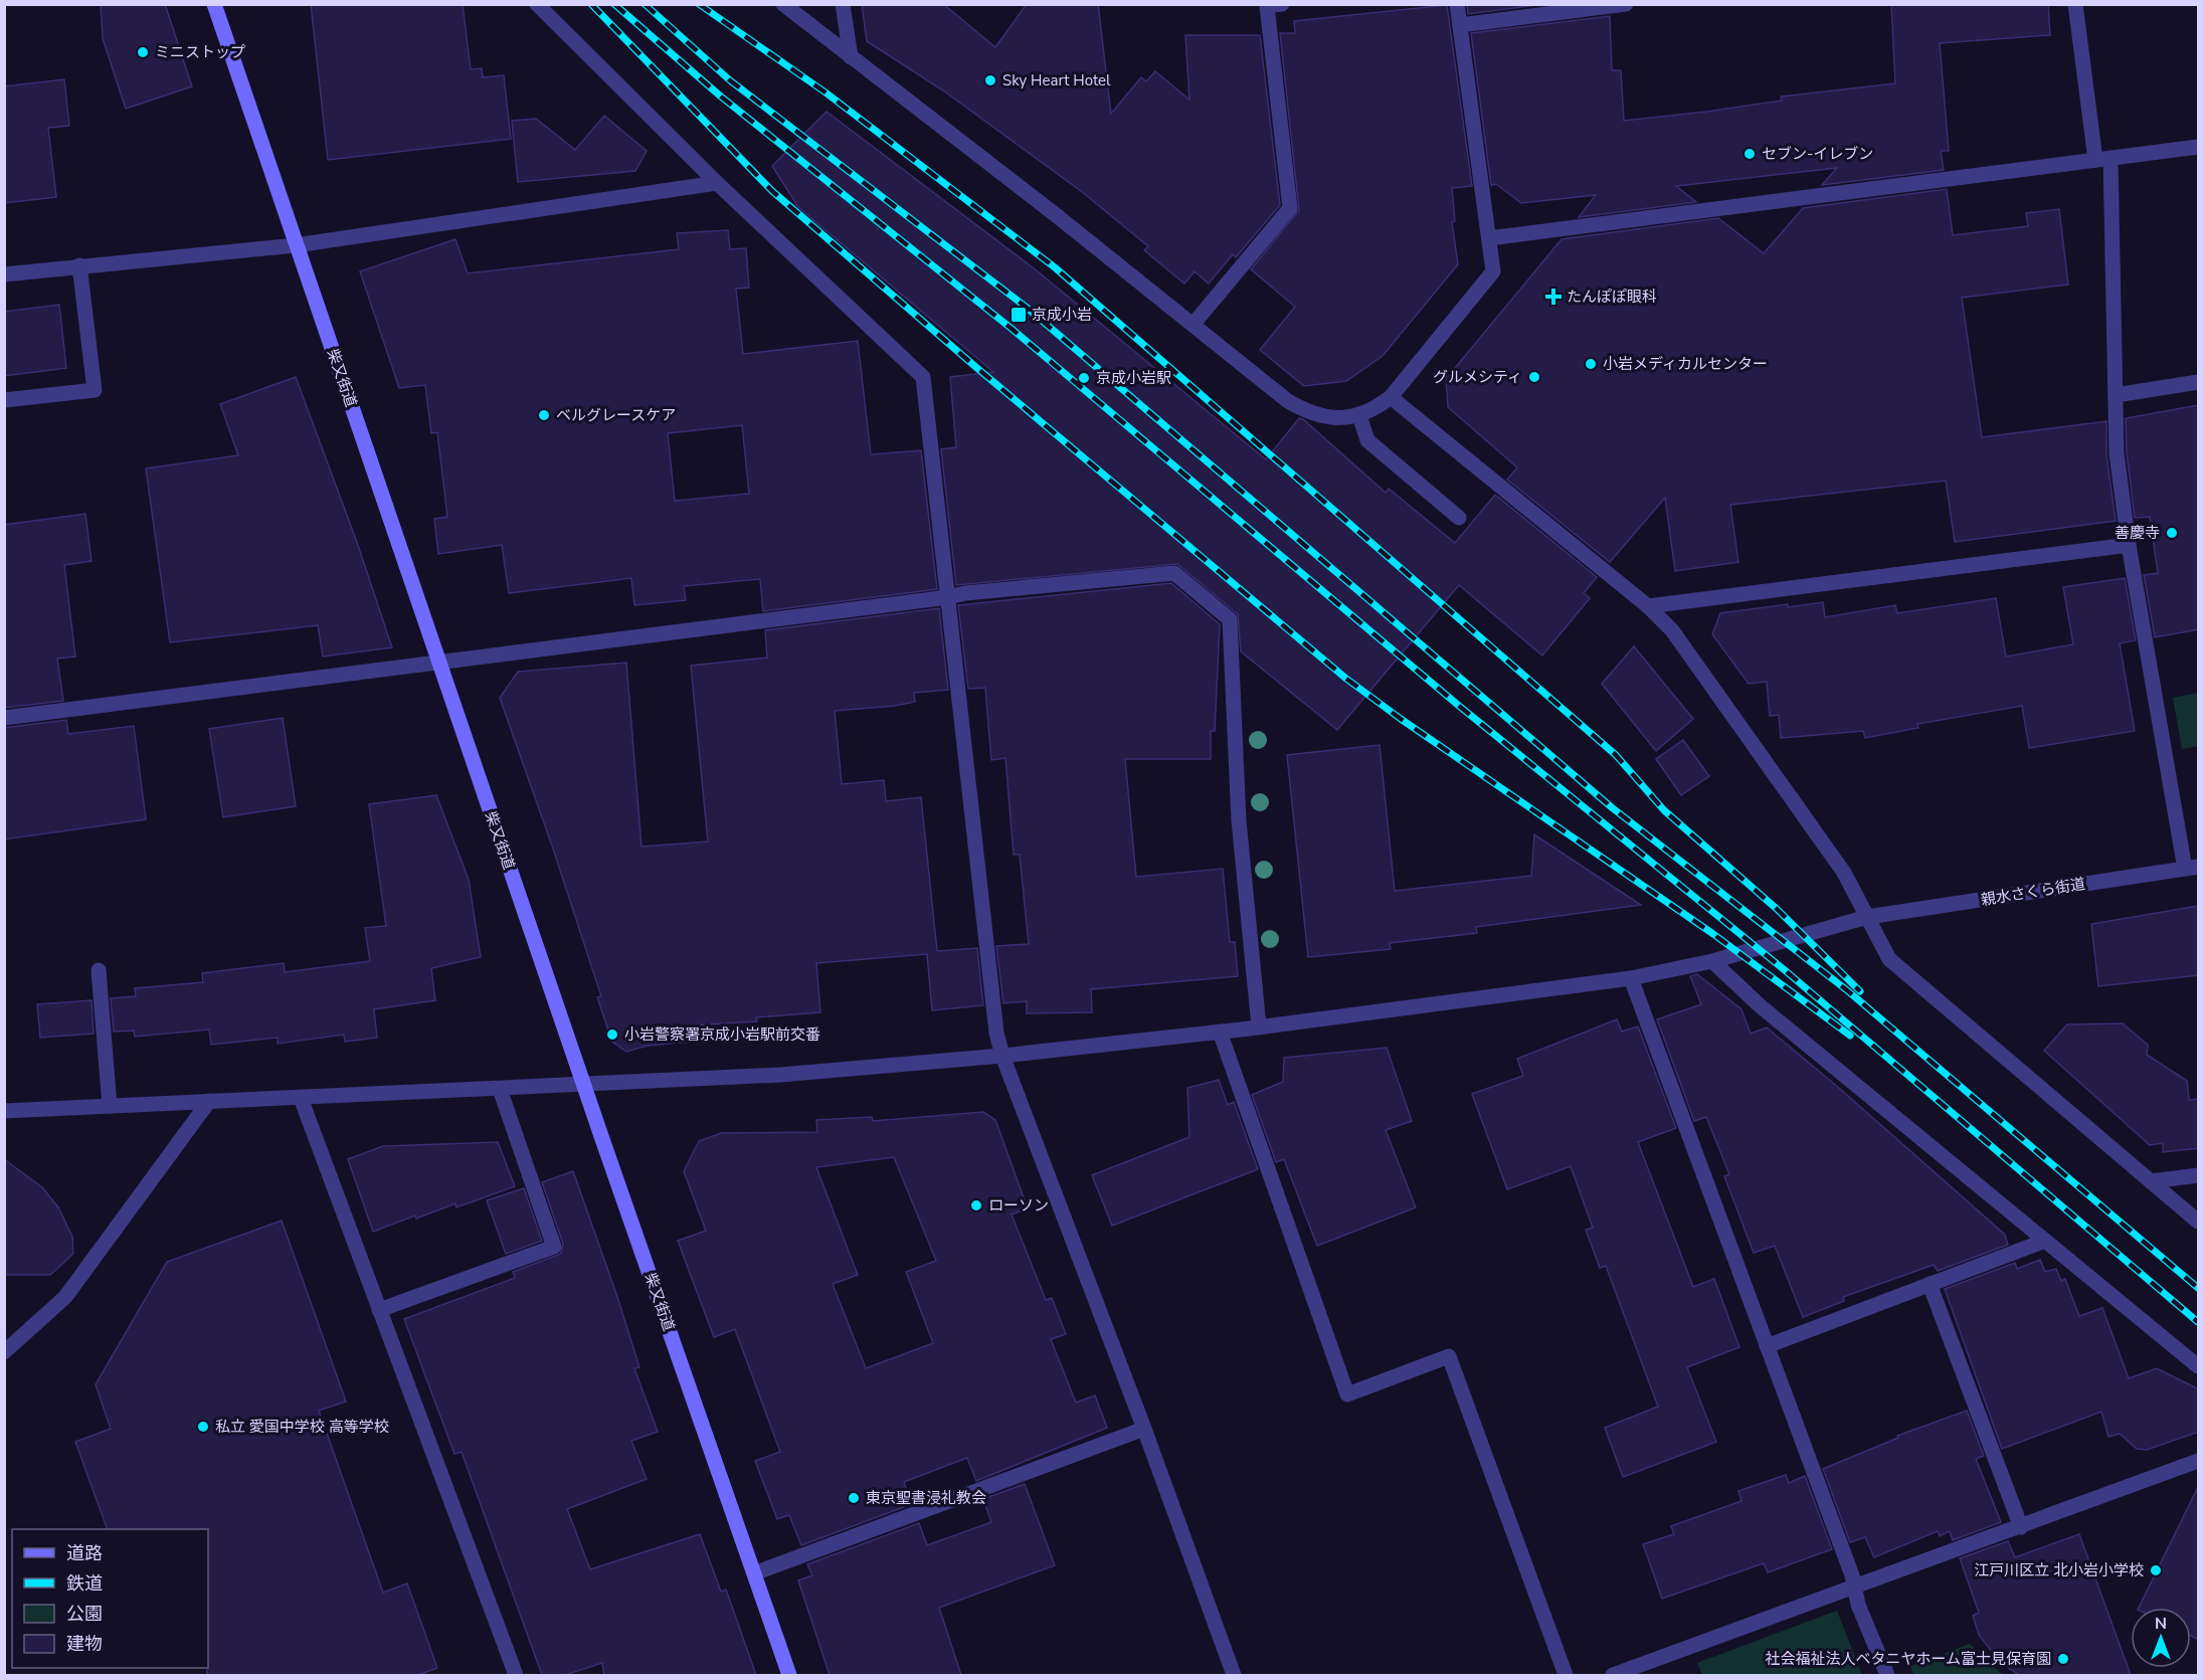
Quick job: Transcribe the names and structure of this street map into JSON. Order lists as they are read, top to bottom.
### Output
{
  "streets": {
    "main road": ["柴又街道"],
    "street": ["親水さくら街道"]
  },
  "crossings": [
    ["柴又街道", "親水さくら街道"]
  ],
  "places": {
    "other": [
      "ミニストップ",
      "Sky Heart Hotel",
      "セブン-イレブン",
      "小岩メディカルセンター",
      "グルメシティ",
      "京成小岩駅",
      "ベルグレースケア",
      "善慶寺",
      "小岩警察署京成小岩駅前交番",
      "ローソン",
      "私立 愛国中学校 高等学校",
      "東京聖書浸礼教会",
      "江戸川区立 北小岩小学校",
      "社会福祉法人ベタニヤホーム富士見保育園"
    ],
    "health": ["たんぽぽ眼科"],
    "transit": ["京成小岩"]
  },
  "legend": [
    "道路",
    "鉄道",
    "公園",
    "建物"
  ],
  "north": "top"
}
